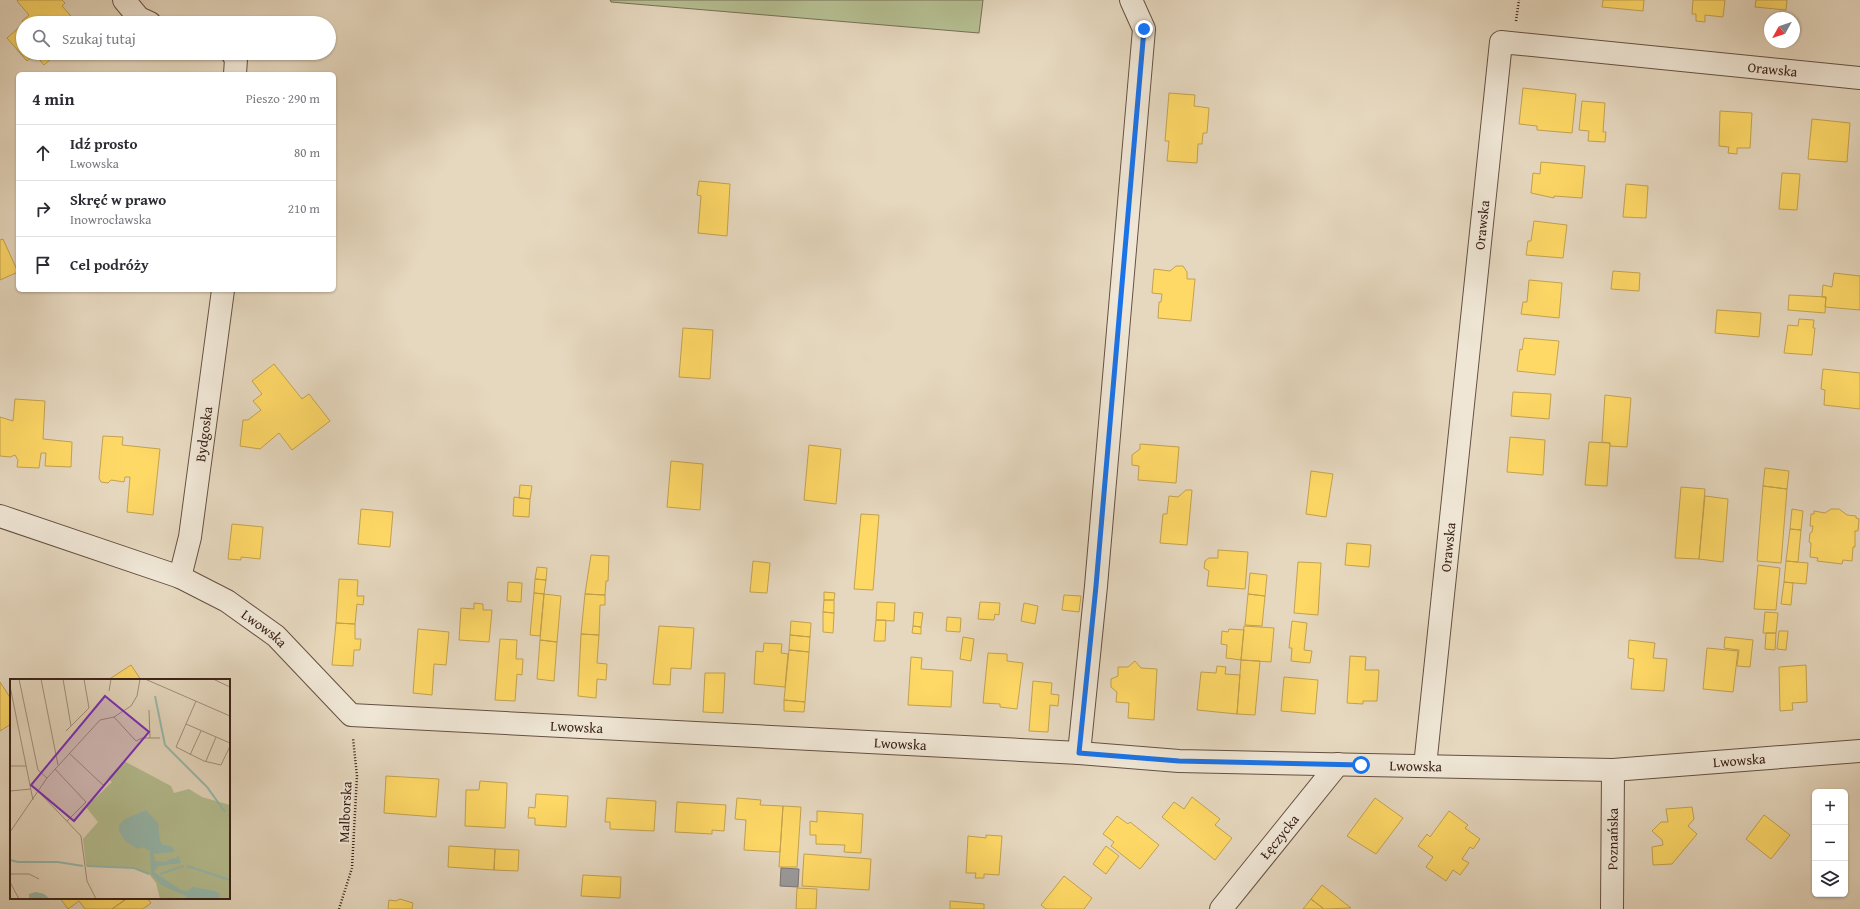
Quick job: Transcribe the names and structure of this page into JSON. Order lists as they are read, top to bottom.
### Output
{
  "streets": {
    "street": [
      "Orawska",
      "Bydgoska",
      "Lwowska",
      "Łęczycka",
      "Poznańska"
    ],
    "path": ["Malborska"]
  },
  "crossings": [
    ["Orawska", "Lwowska"],
    ["Bydgoska", "Lwowska"],
    ["Lwowska", "Malborska"],
    ["Lwowska", "Łęczycka"],
    ["Lwowska", "Poznańska"]
  ],
  "north": "bottom left",
  "page": {
    "search": "Szukaj tutaj",
    "heading": ["4 min", "Pieszo · 290 m"],
    "list": [
      ["Idź prosto", "Lwowska", "80 m"],
      ["Skręć w prawo", "Inowrocławska", "210 m"],
      "Cel podróży"
    ],
    "map_buttons": ["+", "−"]
  }
}
